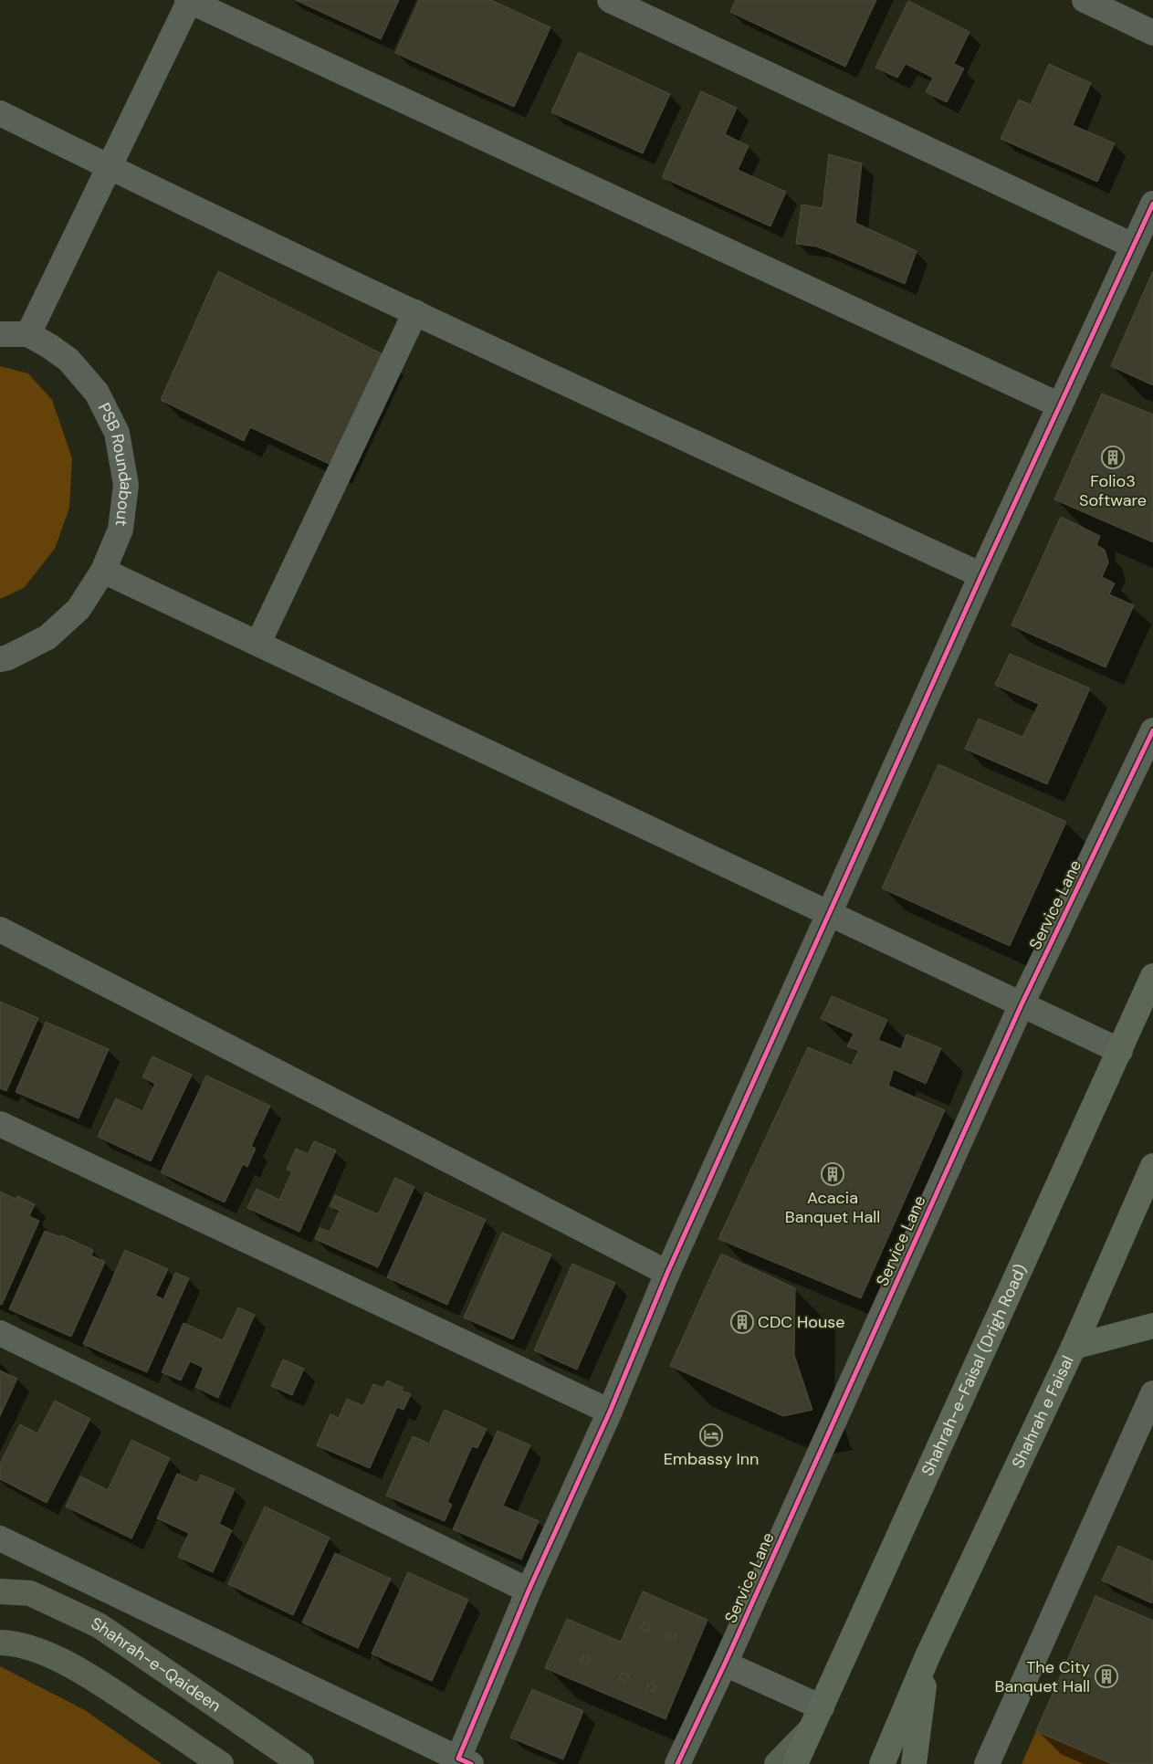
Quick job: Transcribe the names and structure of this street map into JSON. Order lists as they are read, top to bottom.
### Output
{
  "streets": {
    "highway": ["Shahrah-e-Faisal (Drigh Road)", "Shahrah e Faisal"],
    "main road": ["Shahrah-e-Qaideen"],
    "street": ["PSB Roundabout", "Service Lane"]
  },
  "places": {
    "building": [
      "Folio3 Software",
      "Acacia Banquet Hall",
      "CDC House",
      "The City Banquet Hall"
    ],
    "hotel": ["Embassy Inn"]
  }
}
